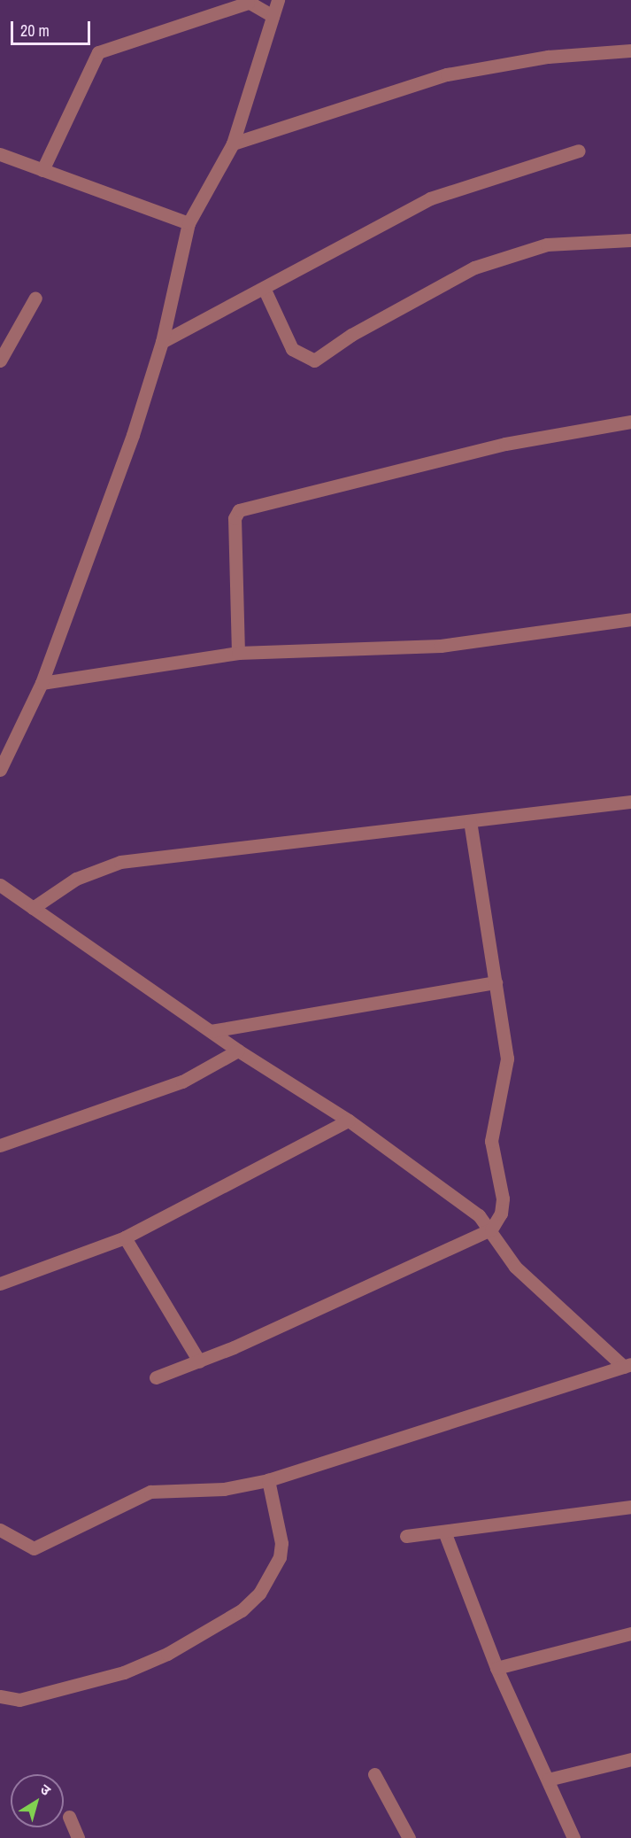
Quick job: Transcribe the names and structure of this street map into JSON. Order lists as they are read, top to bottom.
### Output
{
  "scale_bar": "20 m",
  "north": "top right"
}
